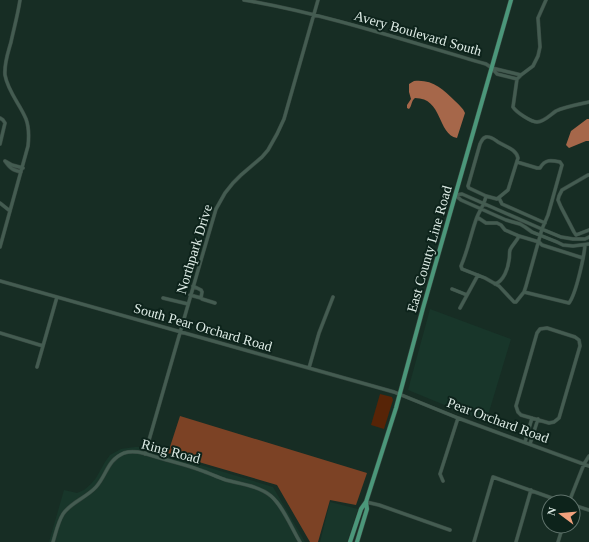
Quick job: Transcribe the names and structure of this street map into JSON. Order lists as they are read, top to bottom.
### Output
{
  "streets": {
    "main road": ["East County Line Road"],
    "street": [
      "Avery Boulevard South",
      "Northpark Drive",
      "South Pear Orchard Road",
      "Pear Orchard Road",
      "Ring Road"
    ]
  },
  "crossings": [
    ["Avery Boulevard South", "Northpark Drive"],
    ["Avery Boulevard South", "East County Line Road"],
    ["Northpark Drive", "South Pear Orchard Road"],
    ["Northpark Drive", "Ring Road"],
    ["East County Line Road", "South Pear Orchard Road"],
    ["East County Line Road", "Pear Orchard Road"],
    ["South Pear Orchard Road", "Pear Orchard Road"]
  ],
  "north": "left"
}
